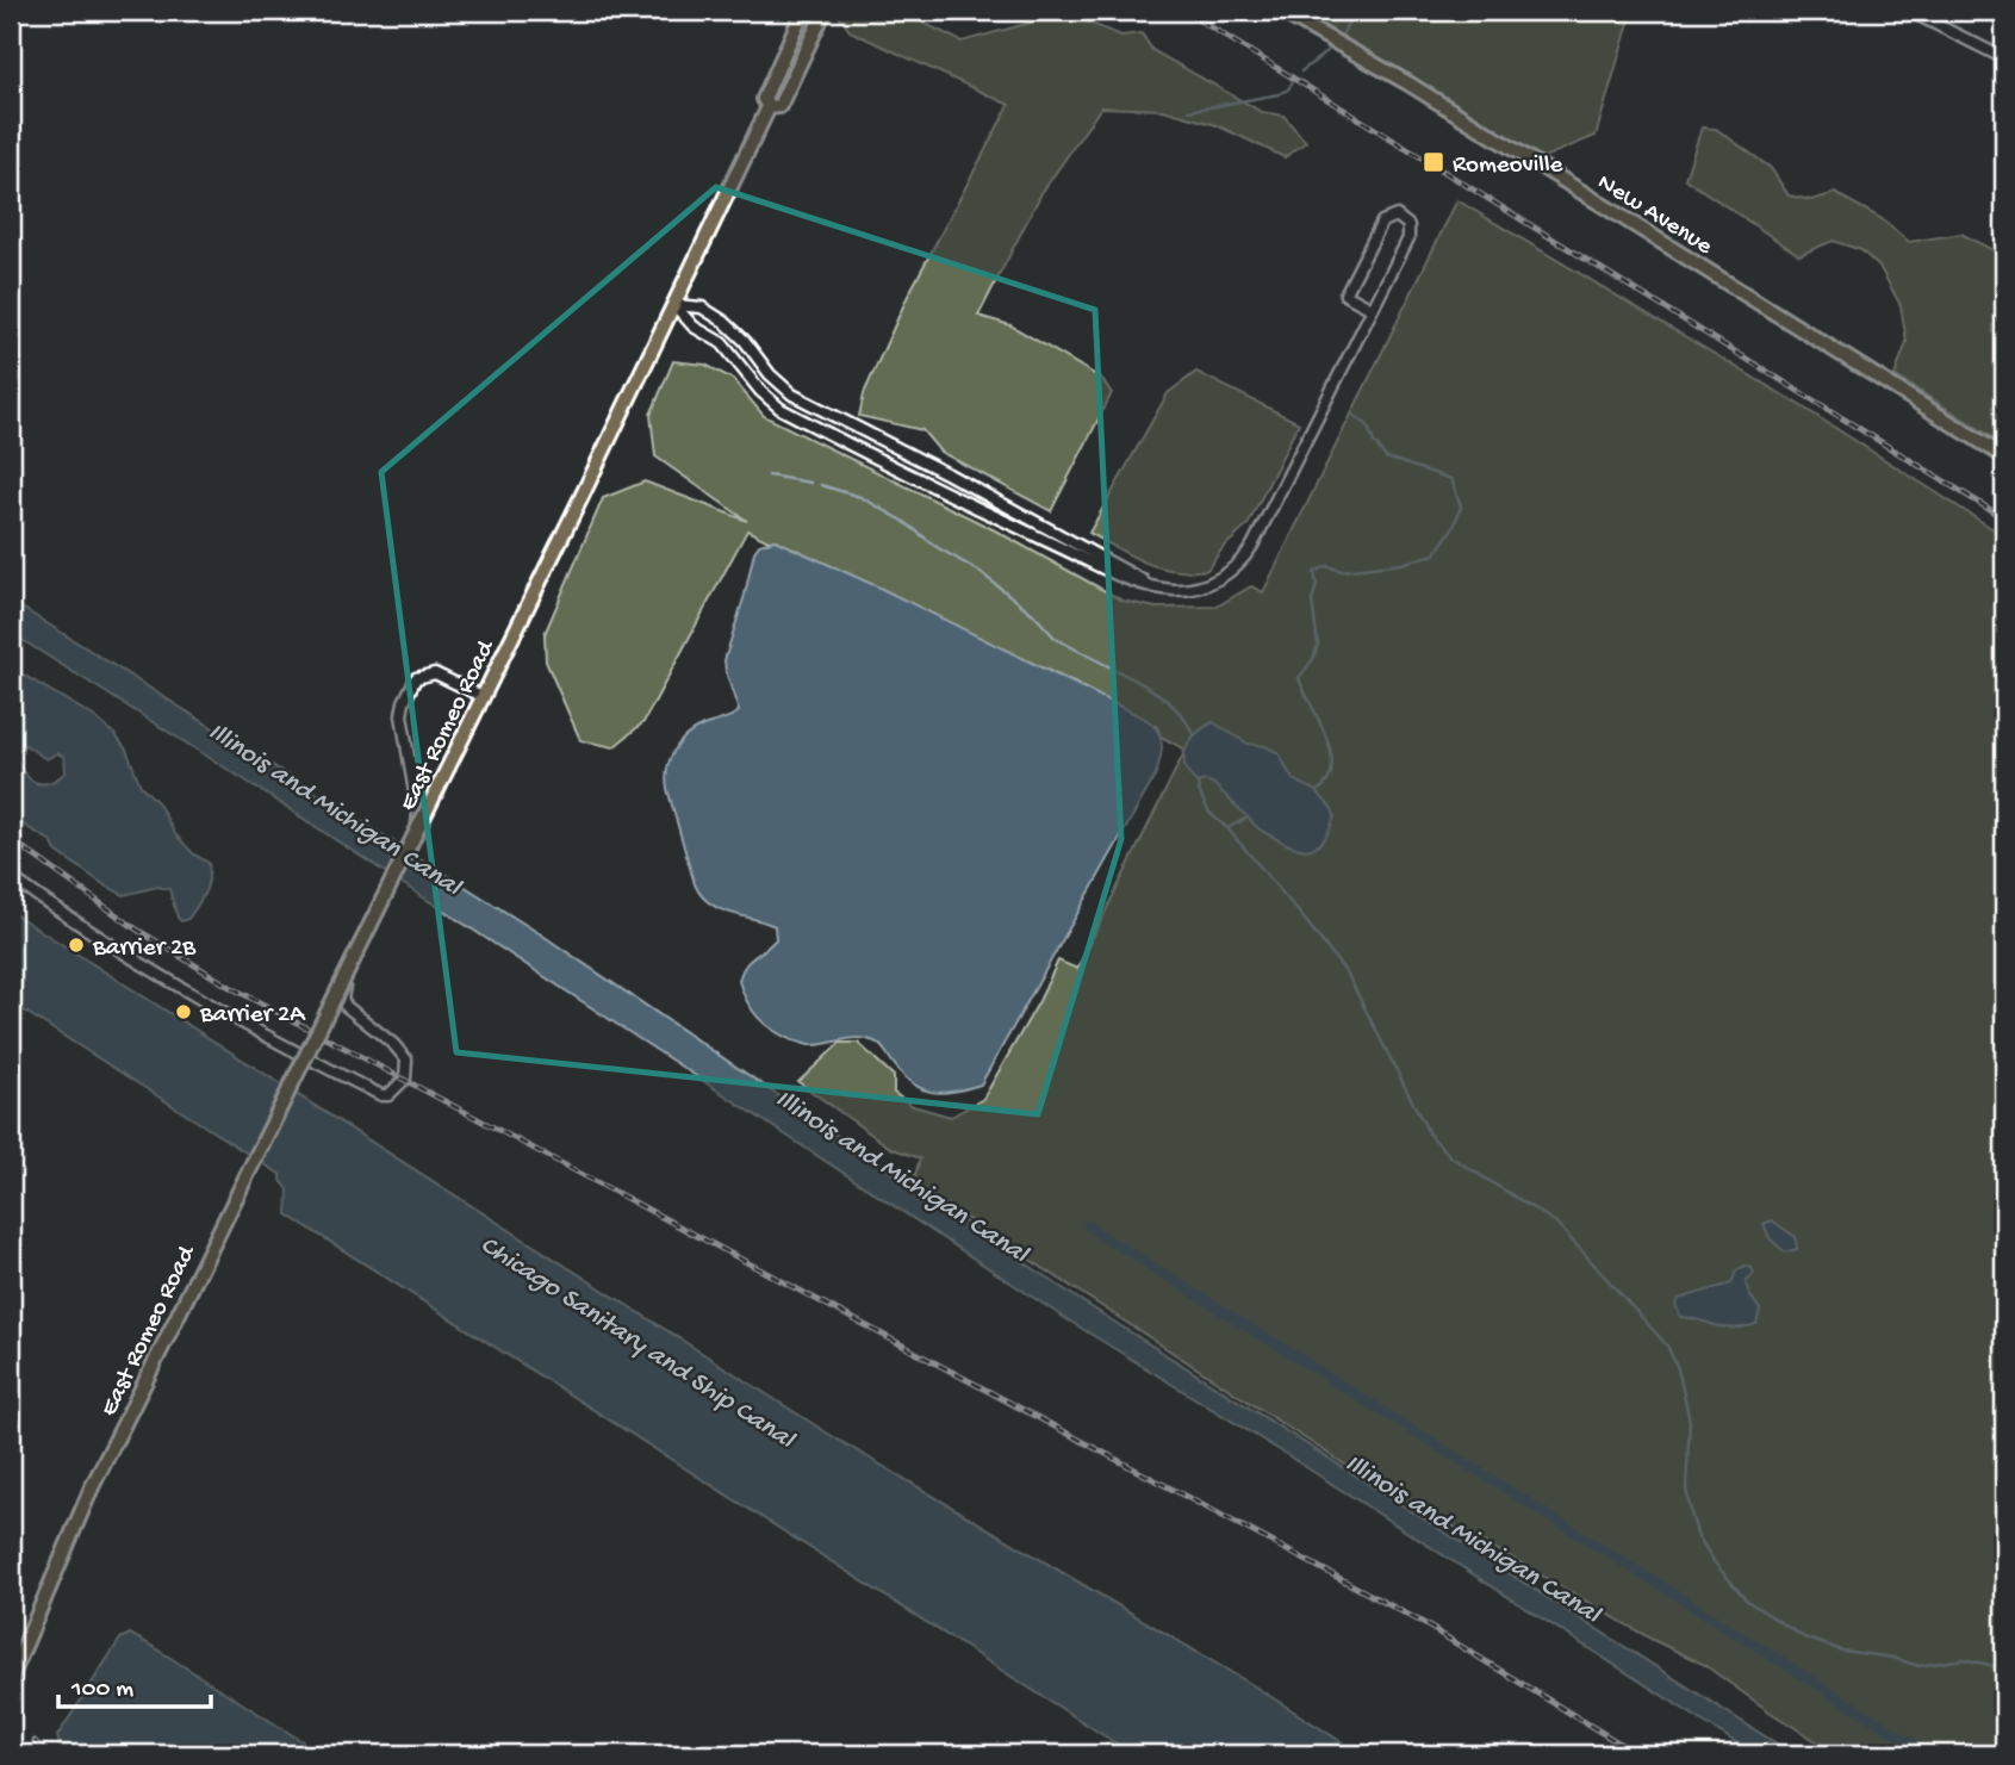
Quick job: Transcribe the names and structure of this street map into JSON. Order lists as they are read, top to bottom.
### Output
{
  "streets": {
    "main road": ["New Avenue", "East Romeo Road"]
  },
  "water": ["Illinois and Michigan Canal", "Chicago Sanitary and Ship Canal"],
  "places": {
    "transit": ["Romeoville"],
    "other": ["Barrier 2B", "Barrier 2A"]
  },
  "scale_bar": "100 m"
}
